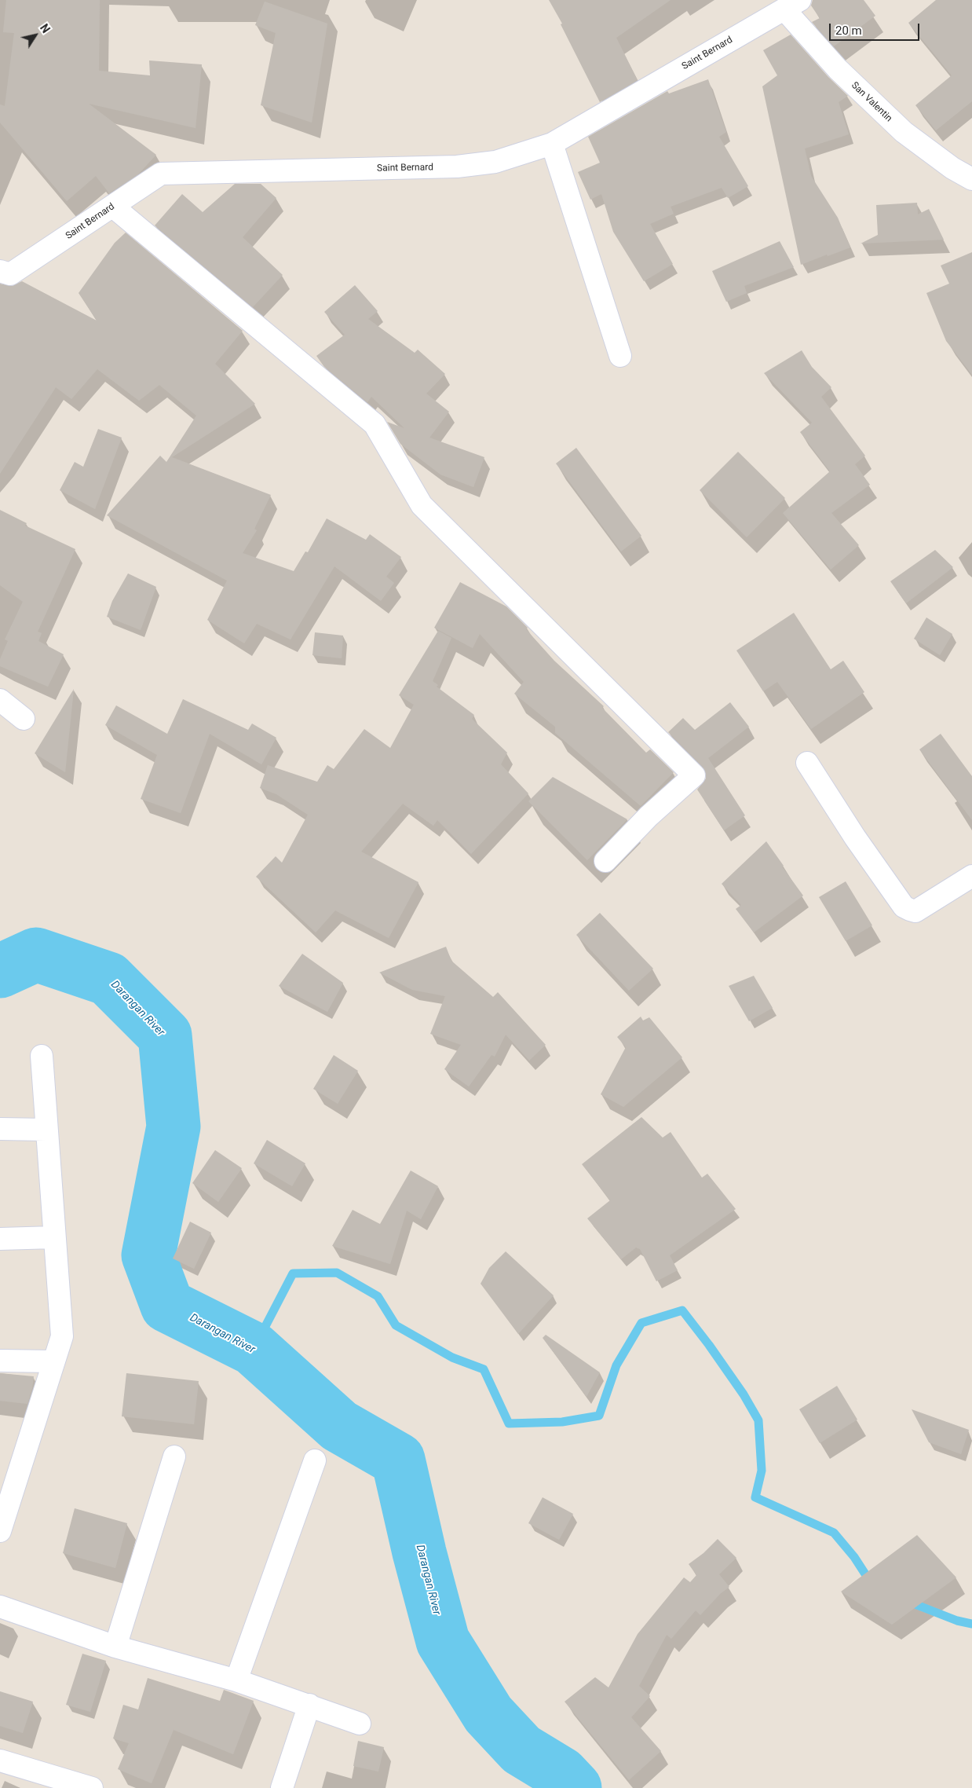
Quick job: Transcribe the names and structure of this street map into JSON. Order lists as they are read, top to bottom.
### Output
{
  "streets": {
    "street": ["Saint Bernard", "San Valentin"]
  },
  "crossings": [
    ["Saint Bernard", "San Valentin"]
  ],
  "water": ["Darangan River"],
  "scale_bar": "20 m",
  "north": "top right"
}
